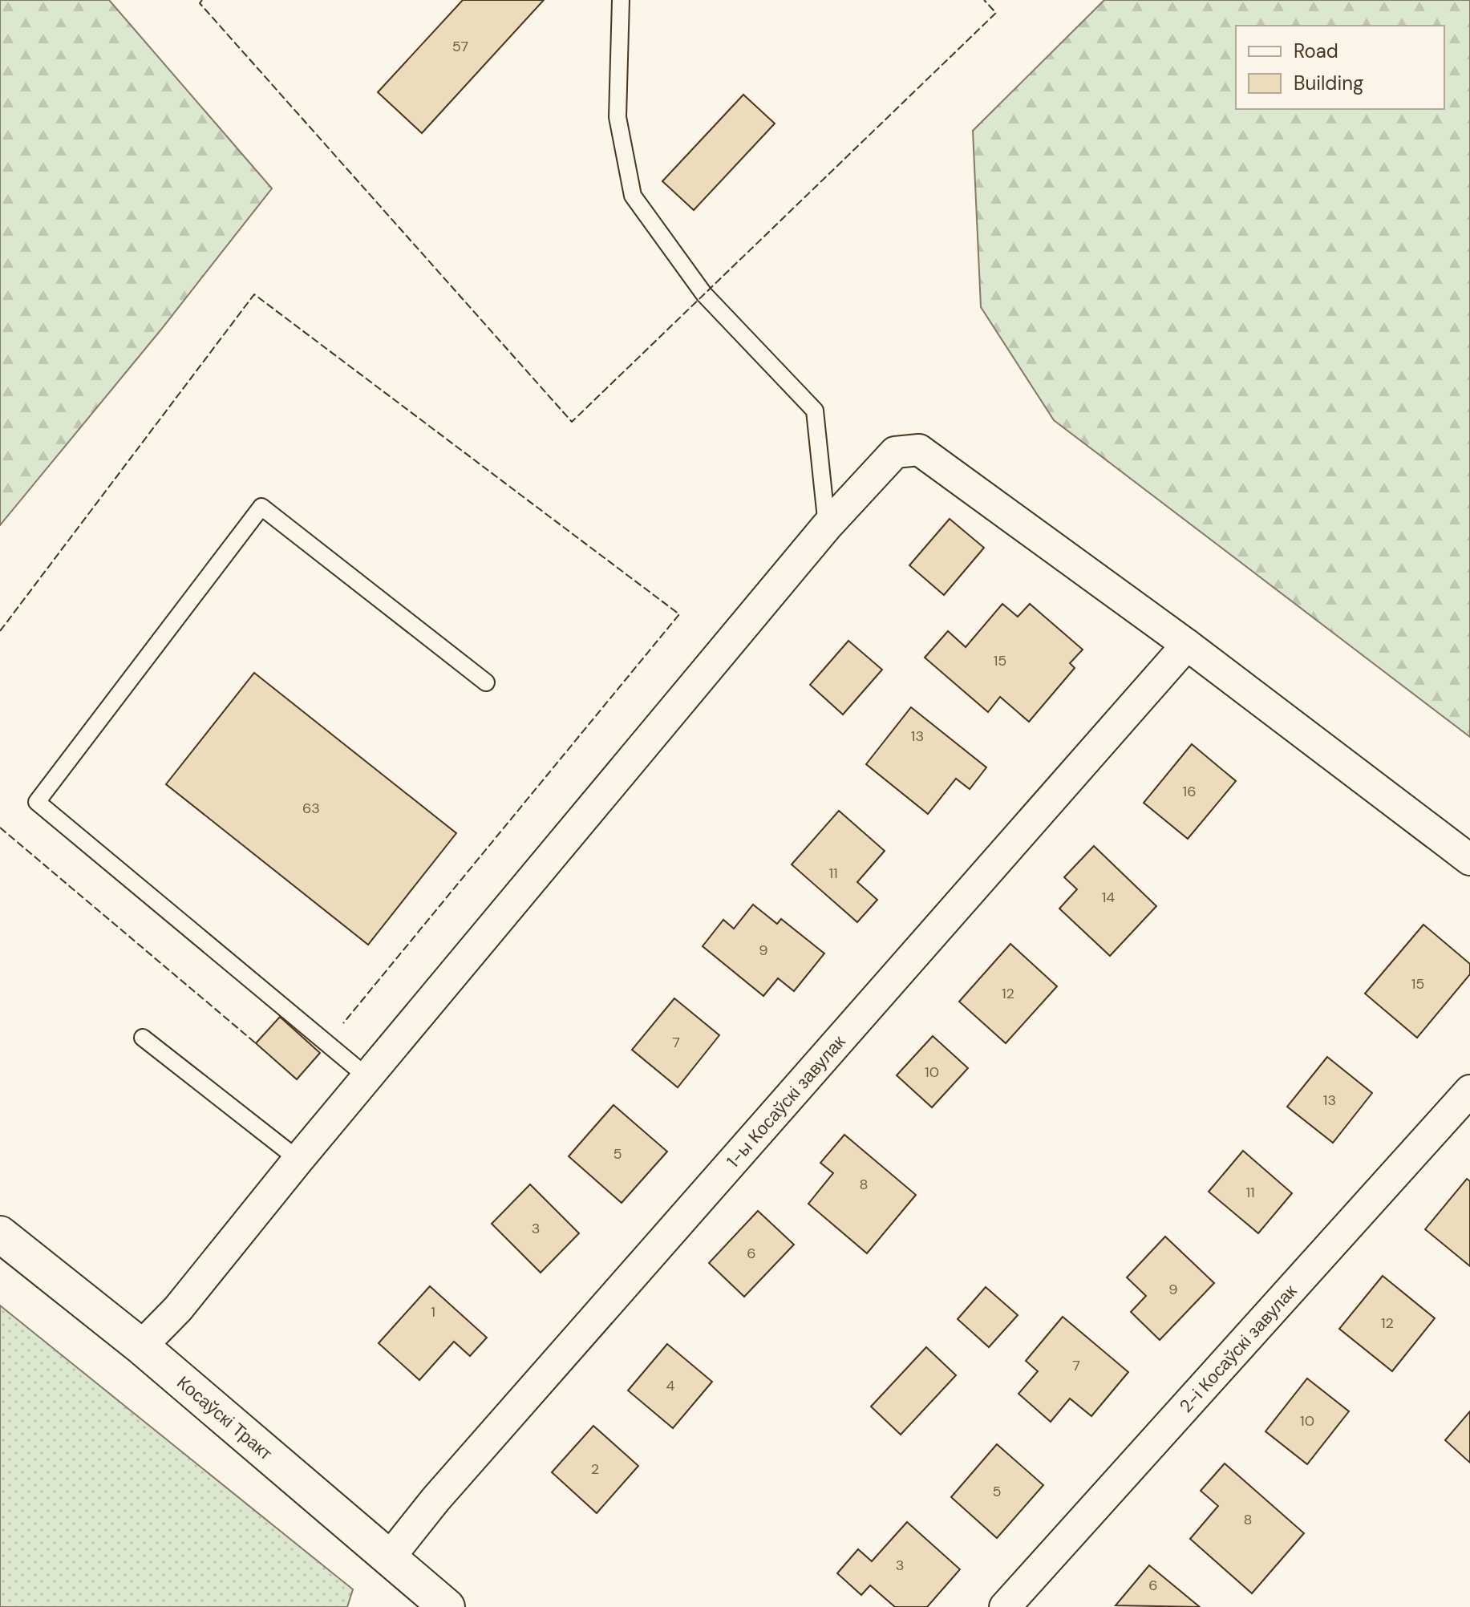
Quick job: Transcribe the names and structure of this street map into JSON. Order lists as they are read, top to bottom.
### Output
{
  "streets": {
    "main road": ["Косаўскі Тракт"],
    "street": ["1-ы Косаўскі завулак", "2-і Косаўскі завулак"]
  },
  "crossings": [
    ["1-ы Косаўскі завулак", "Косаўскі Тракт"]
  ],
  "house_numbers": [
    "57",
    "15",
    "13",
    "16",
    "63",
    "11",
    "14",
    "9",
    "15",
    "12",
    "7",
    "10",
    "13",
    "5",
    "8",
    "11",
    "3",
    "6",
    "9",
    "1",
    "12",
    "7",
    "4",
    "10",
    "2",
    "5",
    "8",
    "3",
    "6"
  ],
  "legend": ["Road", "Building"]
}
